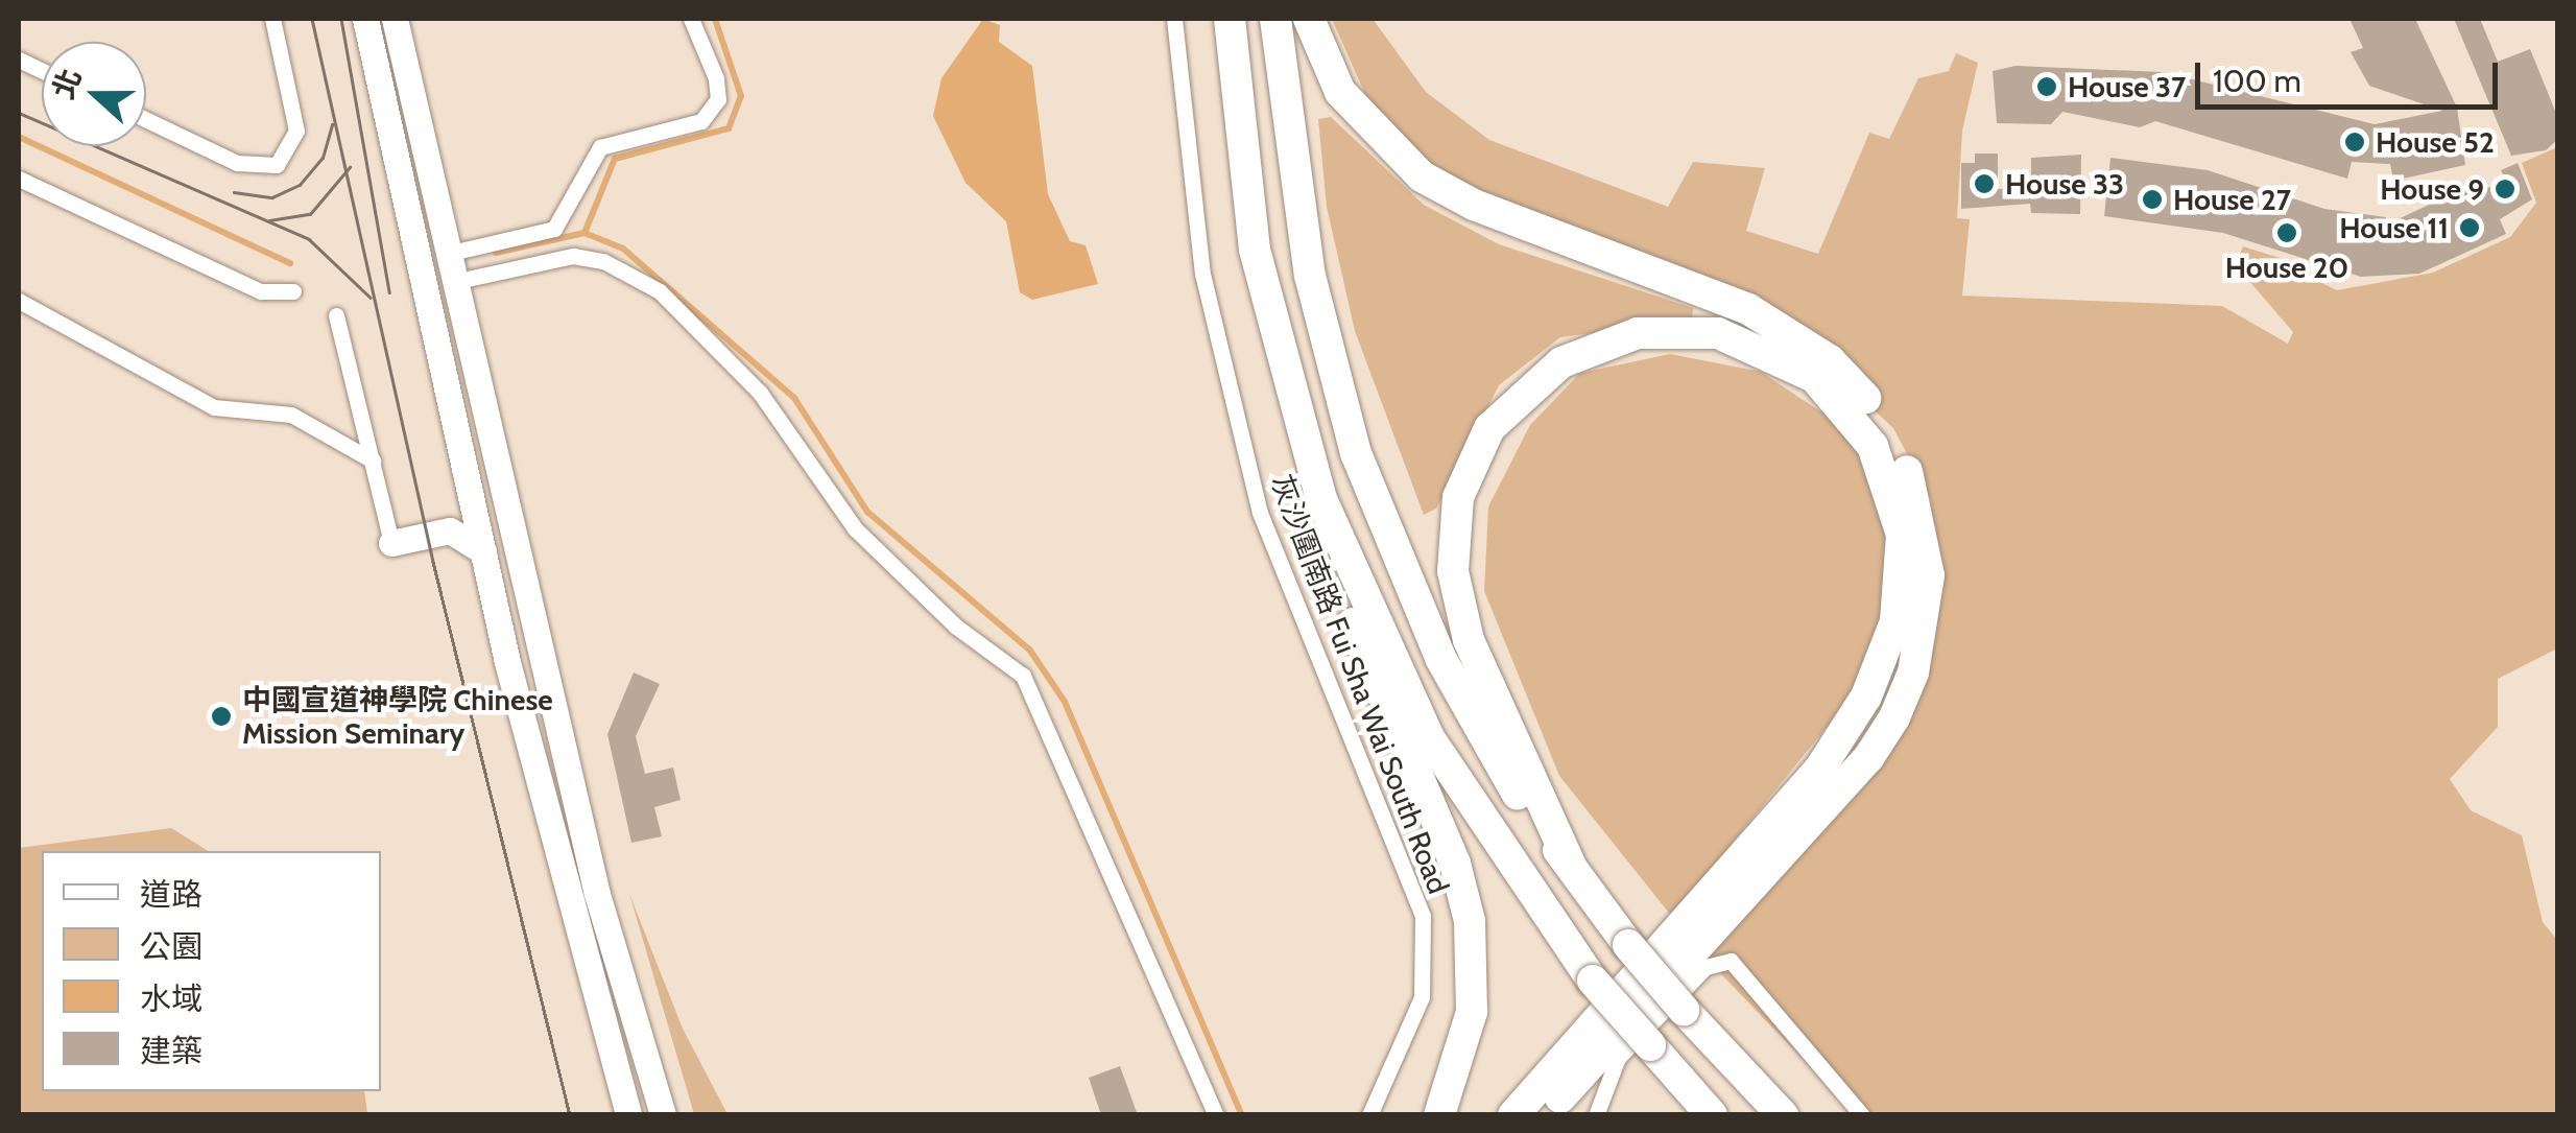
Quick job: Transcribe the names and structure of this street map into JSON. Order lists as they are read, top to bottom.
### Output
{
  "streets": {
    "street": ["灰沙圍南路 Fui Sha Wai South Road"]
  },
  "places": [
    "House 37",
    "House 52",
    "House 33",
    "House 9",
    "House 27",
    "House 11",
    "House 20",
    "中國宣道神學院 Chinese Mission Seminary"
  ],
  "legend": [
    "道路",
    "公園",
    "水域",
    "建築"
  ],
  "scale_bar": "100 m",
  "north": "left"
}
